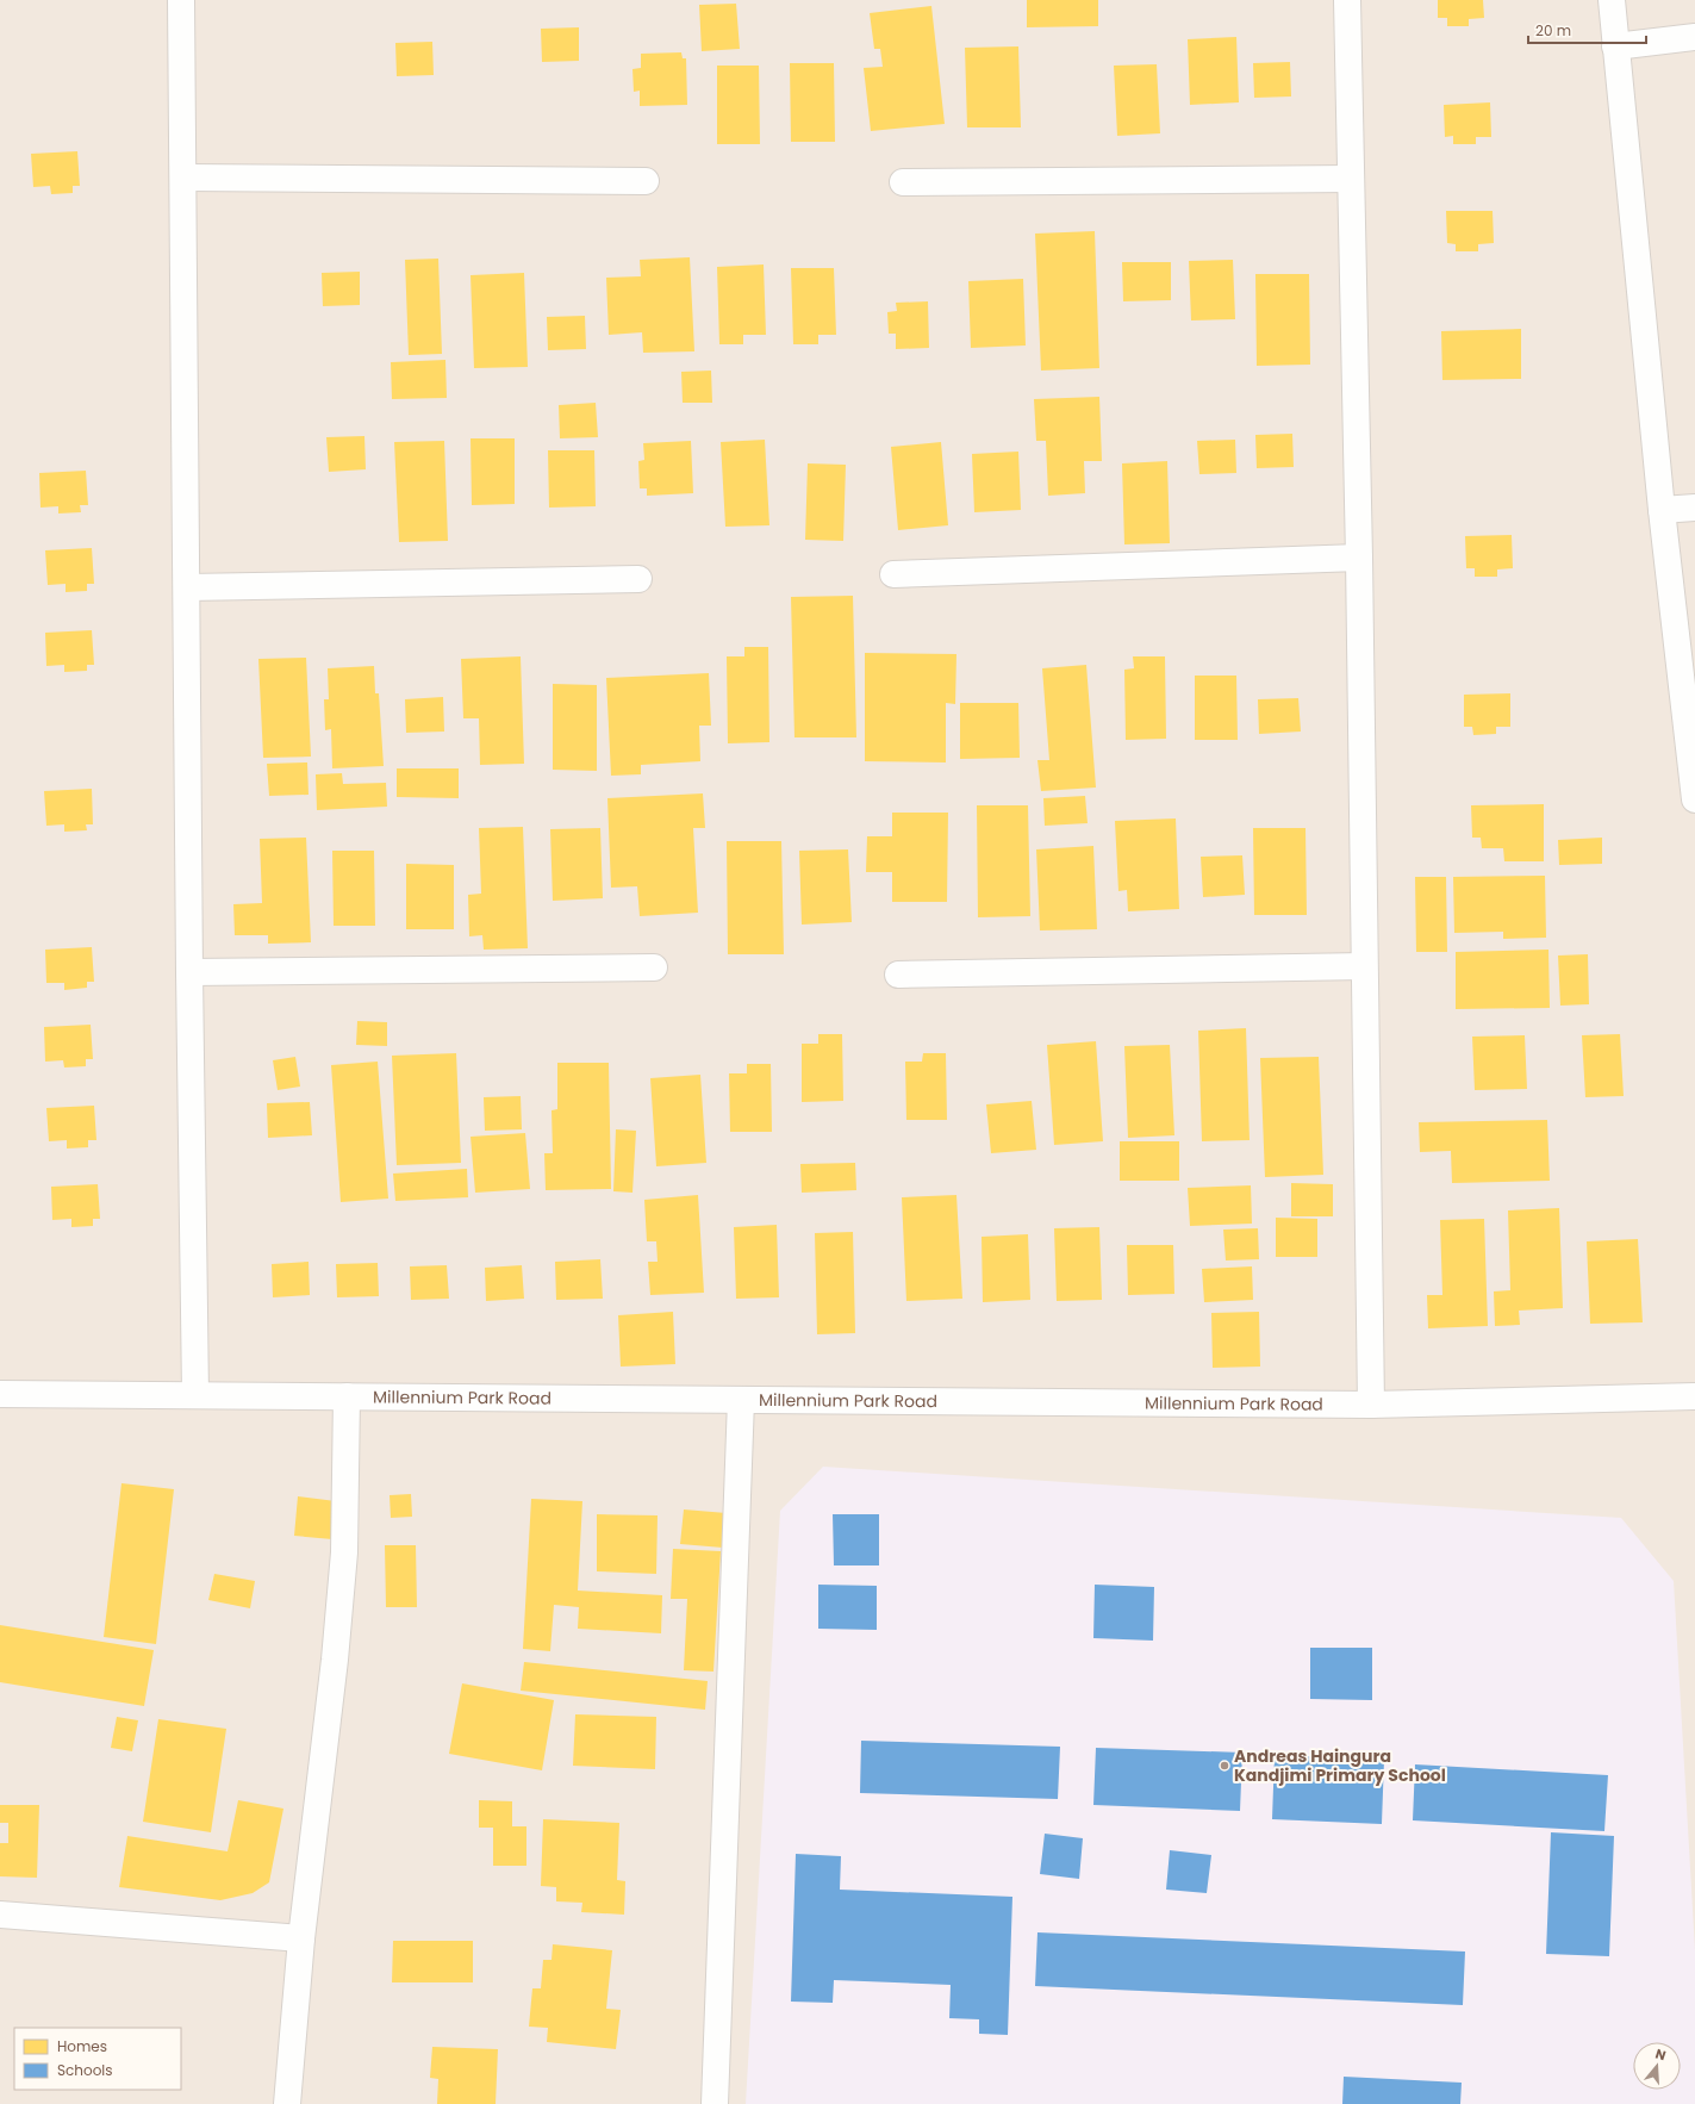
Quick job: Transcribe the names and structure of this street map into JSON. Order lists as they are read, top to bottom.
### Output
{
  "streets": {
    "street": ["Millennium Park Road"]
  },
  "places": ["Andreas Haingura Kandjimi Primary School"],
  "legend": ["Homes", "Schools"],
  "scale_bar": "20 m",
  "north": "top"
}
